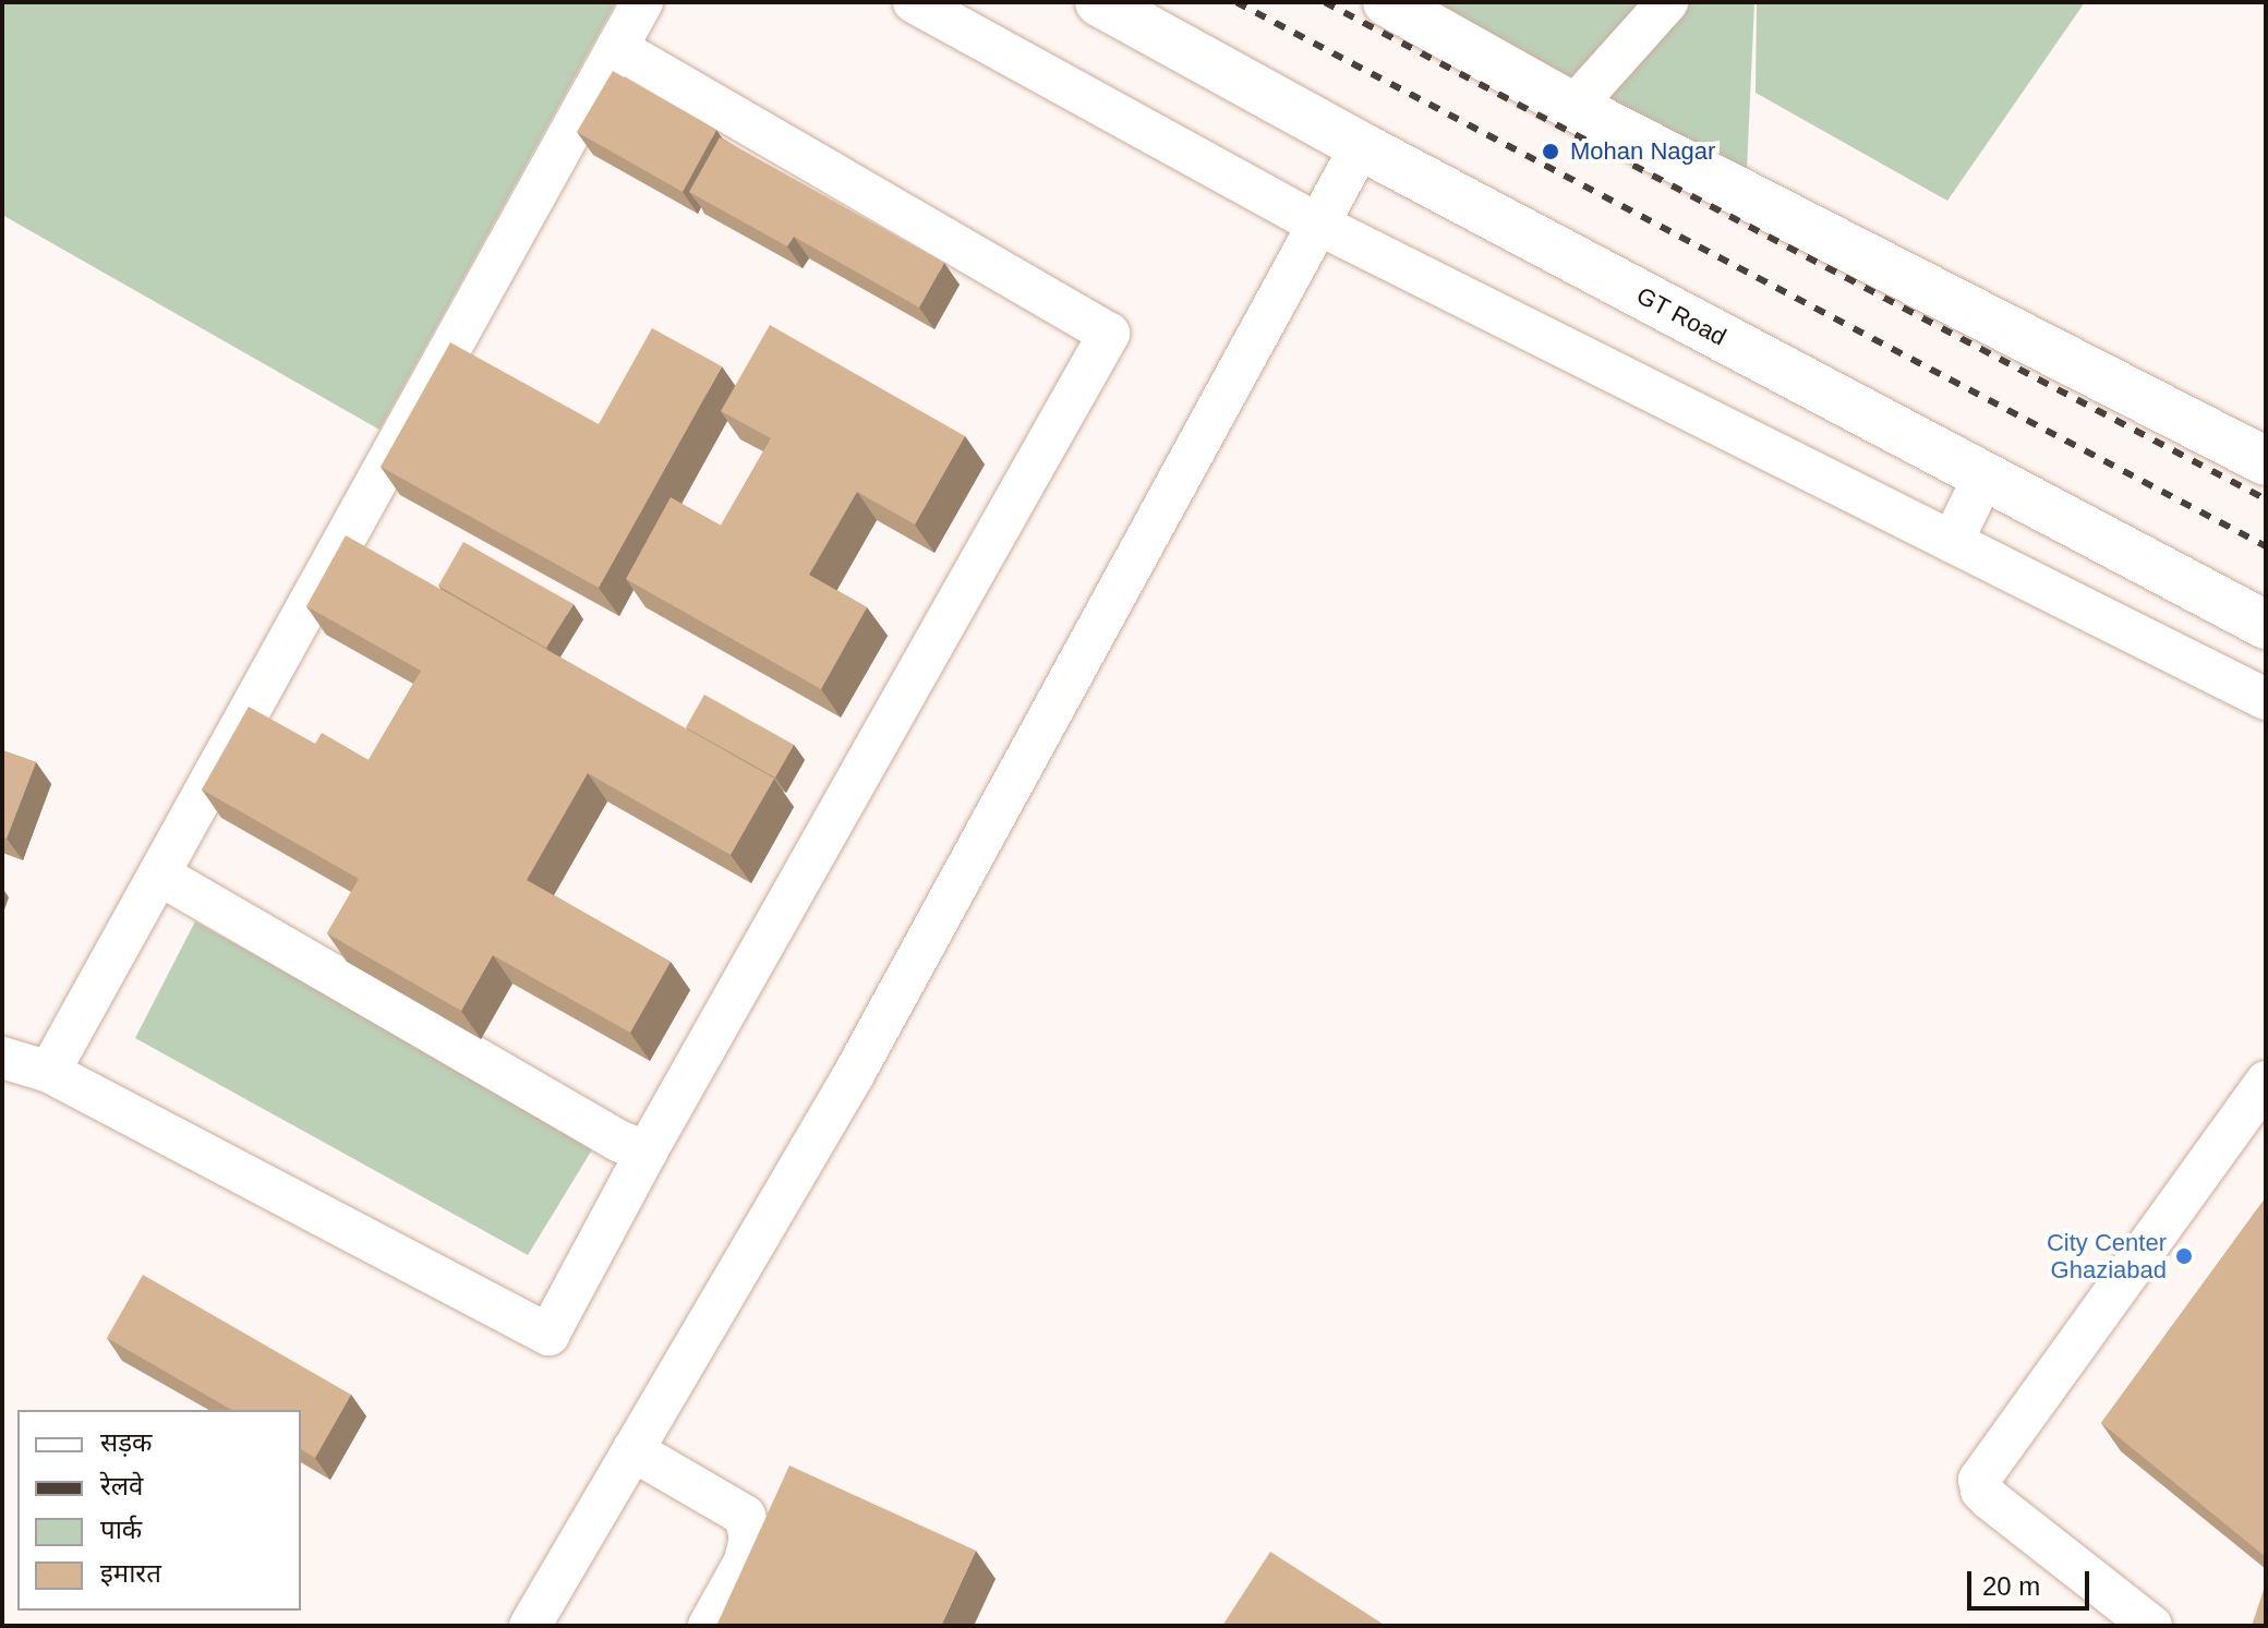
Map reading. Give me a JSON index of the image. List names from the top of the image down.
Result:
{
  "streets": {
    "highway": ["GT Road"]
  },
  "places": ["Mohan Nagar", "City Center Ghaziabad"],
  "legend": [
    "सड़क",
    "रेलवे",
    "पार्क",
    "इमारत"
  ],
  "scale_bar": "20 m"
}
